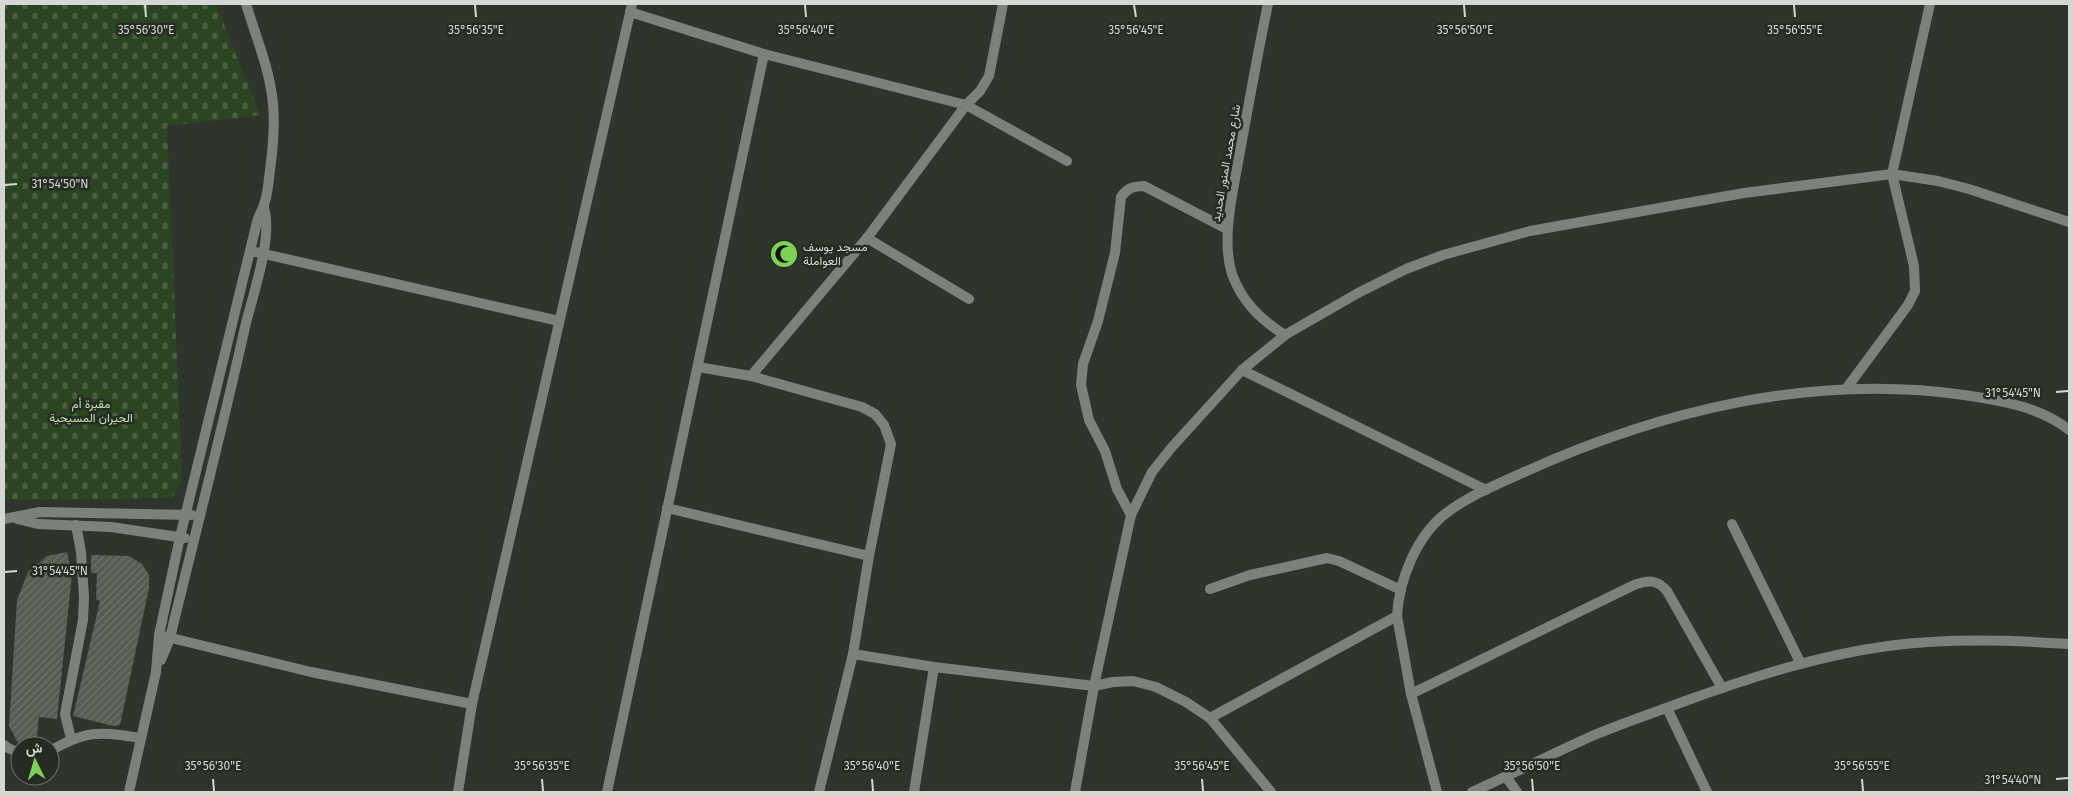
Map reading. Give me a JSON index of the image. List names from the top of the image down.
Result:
{
  "streets": {
    "street": ["شارع محمد المنور الحديد"]
  },
  "parks": ["مقبرة أم الحيران المسيحية"],
  "places": {
    "mosque": ["مسجد يوسف العواملة"]
  },
  "north": "top",
  "coordinates": [
    "35°56'30\"E",
    "35°56'35\"E",
    "35°56'40\"E",
    "35°56'45\"E",
    "35°56'50\"E",
    "35°56'55\"E",
    "31°54'50\"N",
    "31°54'45\"N",
    "31°54'40\"N"
  ]
}
